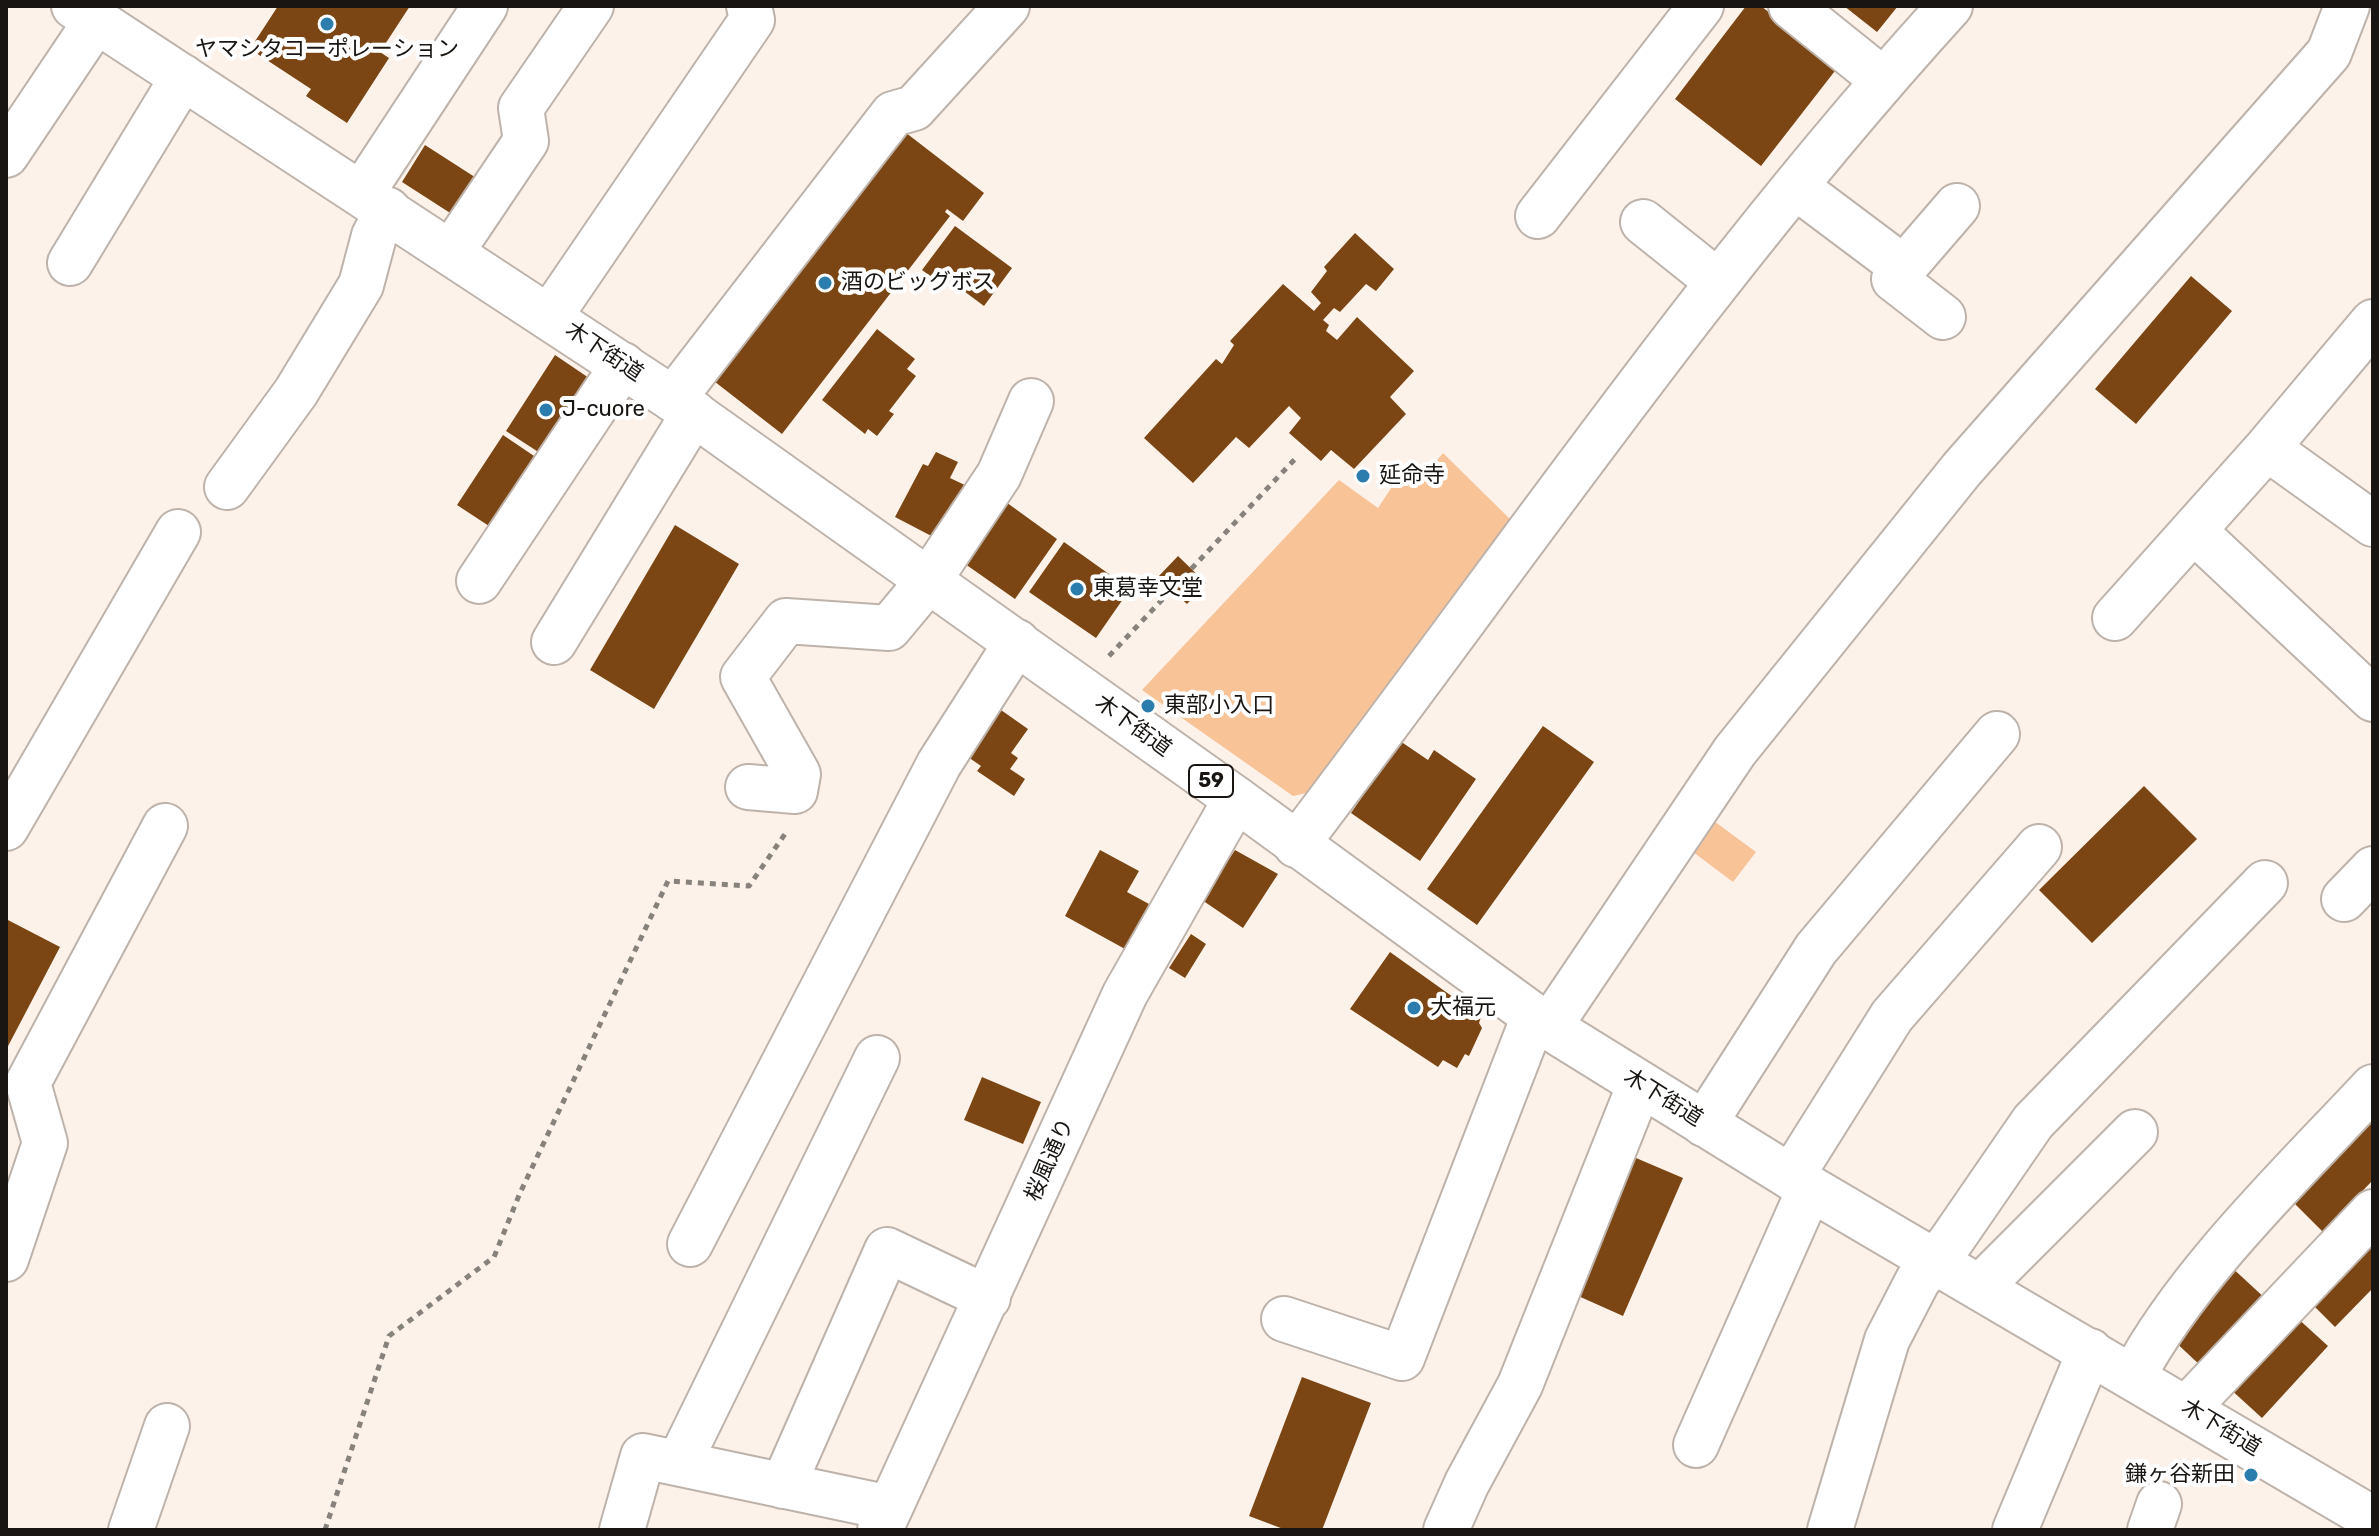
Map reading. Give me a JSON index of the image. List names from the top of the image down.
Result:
{
  "streets": {
    "street": ["木下街道", "59", "桜風通り"]
  },
  "crossings": [
    ["木下街道", "桜風通り"]
  ],
  "places": [
    "ヤマシタコーポレーション",
    "酒のビッグボス",
    "J-cuore",
    "延命寺",
    "東葛幸文堂",
    "東部小入口",
    "大福元",
    "鎌ヶ谷新田"
  ]
}
